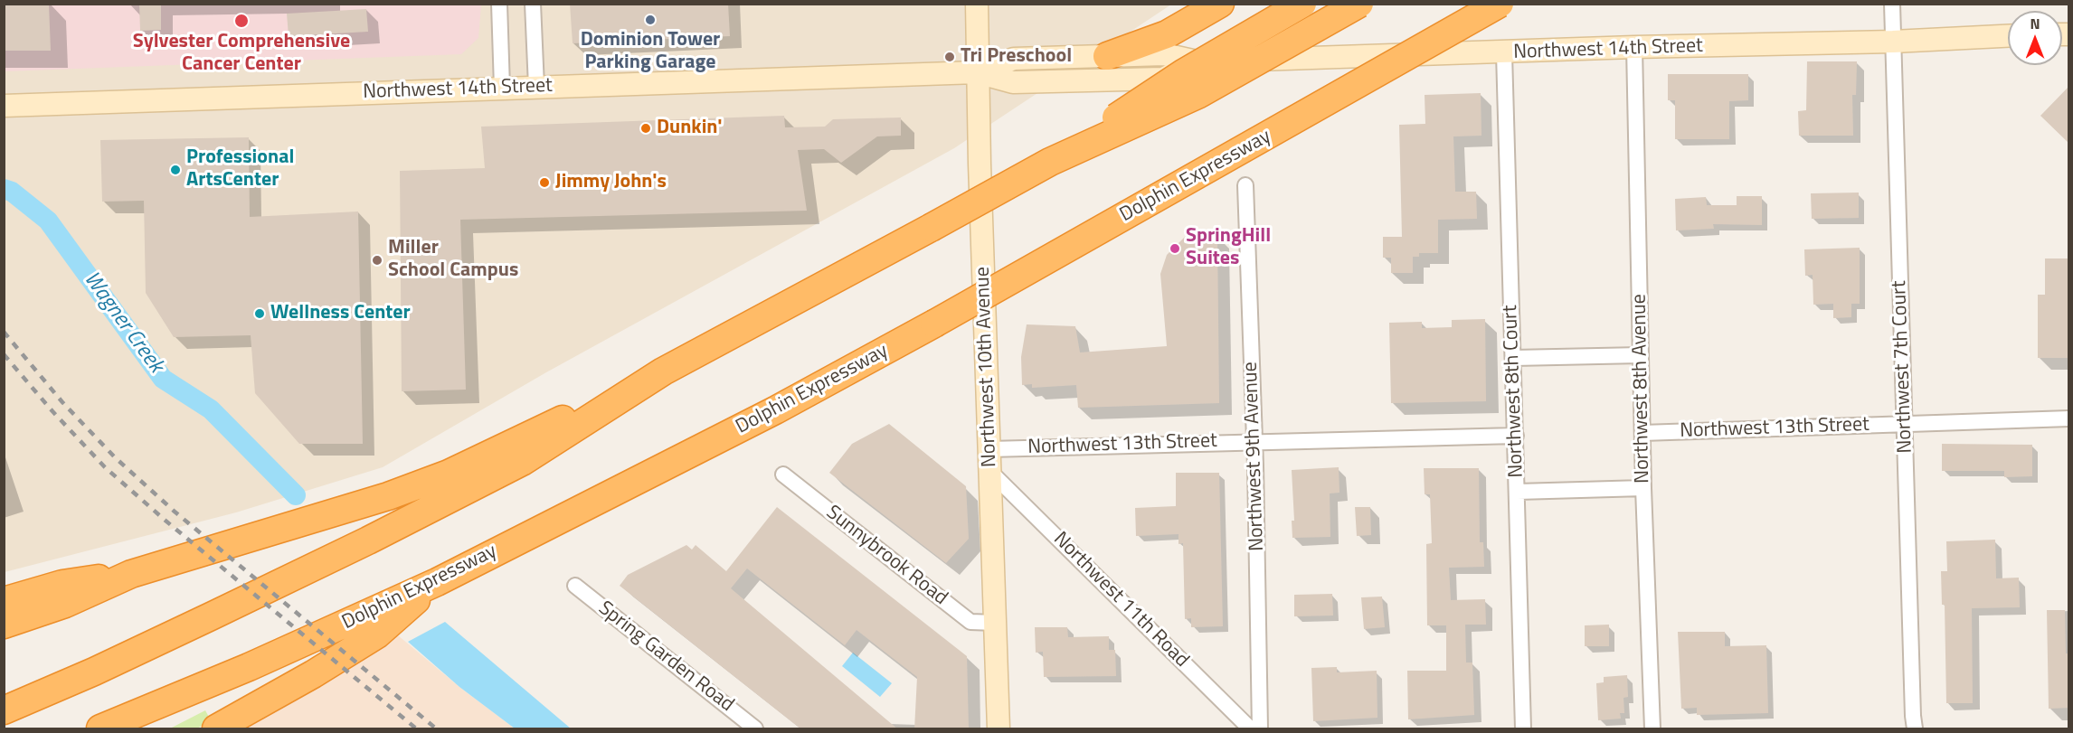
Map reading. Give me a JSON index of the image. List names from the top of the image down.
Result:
{
  "streets": {
    "highway": ["Dolphin Expressway"],
    "street": [
      "Northwest 14th Street",
      "Northwest 10th Avenue",
      "Northwest 7th Court",
      "Northwest 8th Avenue",
      "Northwest 8th Court",
      "Northwest 13th Street",
      "Northwest 9th Avenue",
      "Sunnybrook Road",
      "Northwest 11th Road",
      "Spring Garden Road"
    ]
  },
  "crossings": [
    ["Northwest 14th Street", "Northwest 10th Avenue"],
    ["Northwest 14th Street", "Northwest 7th Court"],
    ["Northwest 14th Street", "Northwest 8th Avenue"],
    ["Northwest 14th Street", "Northwest 8th Court"],
    ["Northwest 10th Avenue", "Northwest 13th Street"],
    ["Northwest 10th Avenue", "Sunnybrook Road"],
    ["Northwest 10th Avenue", "Northwest 11th Road"],
    ["Northwest 7th Court", "Northwest 13th Street"],
    ["Northwest 8th Avenue", "Northwest 13th Street"],
    ["Northwest 8th Court", "Northwest 13th Street"],
    ["Northwest 13th Street", "Northwest 9th Avenue"]
  ],
  "water": ["Wagner Creek"],
  "places": [
    "Dominion Tower Parking Garage",
    "Sylvester Comprehensive Cancer Center",
    "Tri Preschool",
    "Dunkin'",
    "Professional ArtsCenter",
    "Jimmy John's",
    "SpringHill Suites",
    "Miller School Campus",
    "Wellness Center"
  ],
  "north": "top"
}
